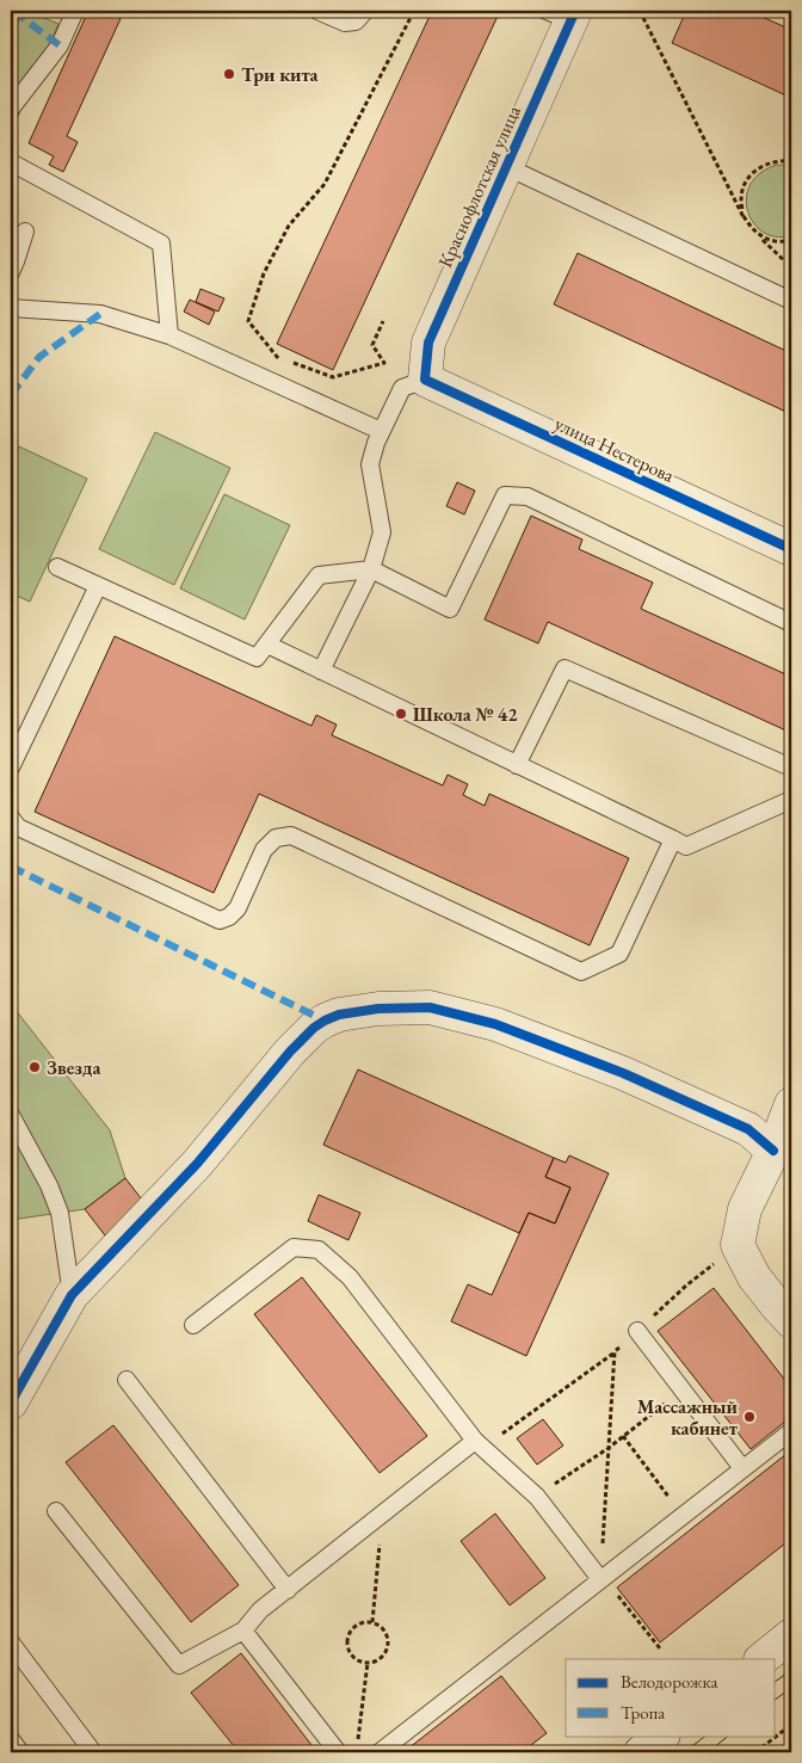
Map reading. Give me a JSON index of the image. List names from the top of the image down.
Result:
{
  "streets": {
    "street": ["Краснофлотская улица", "улица Нестерова"]
  },
  "crossings": [
    ["Краснофлотская улица", "улица Нестерова"]
  ],
  "places": [
    "Три кита",
    "Школа № 42",
    "Звезда",
    "Массажный кабинет"
  ],
  "legend": ["Велодорожка", "Тропа"]
}
